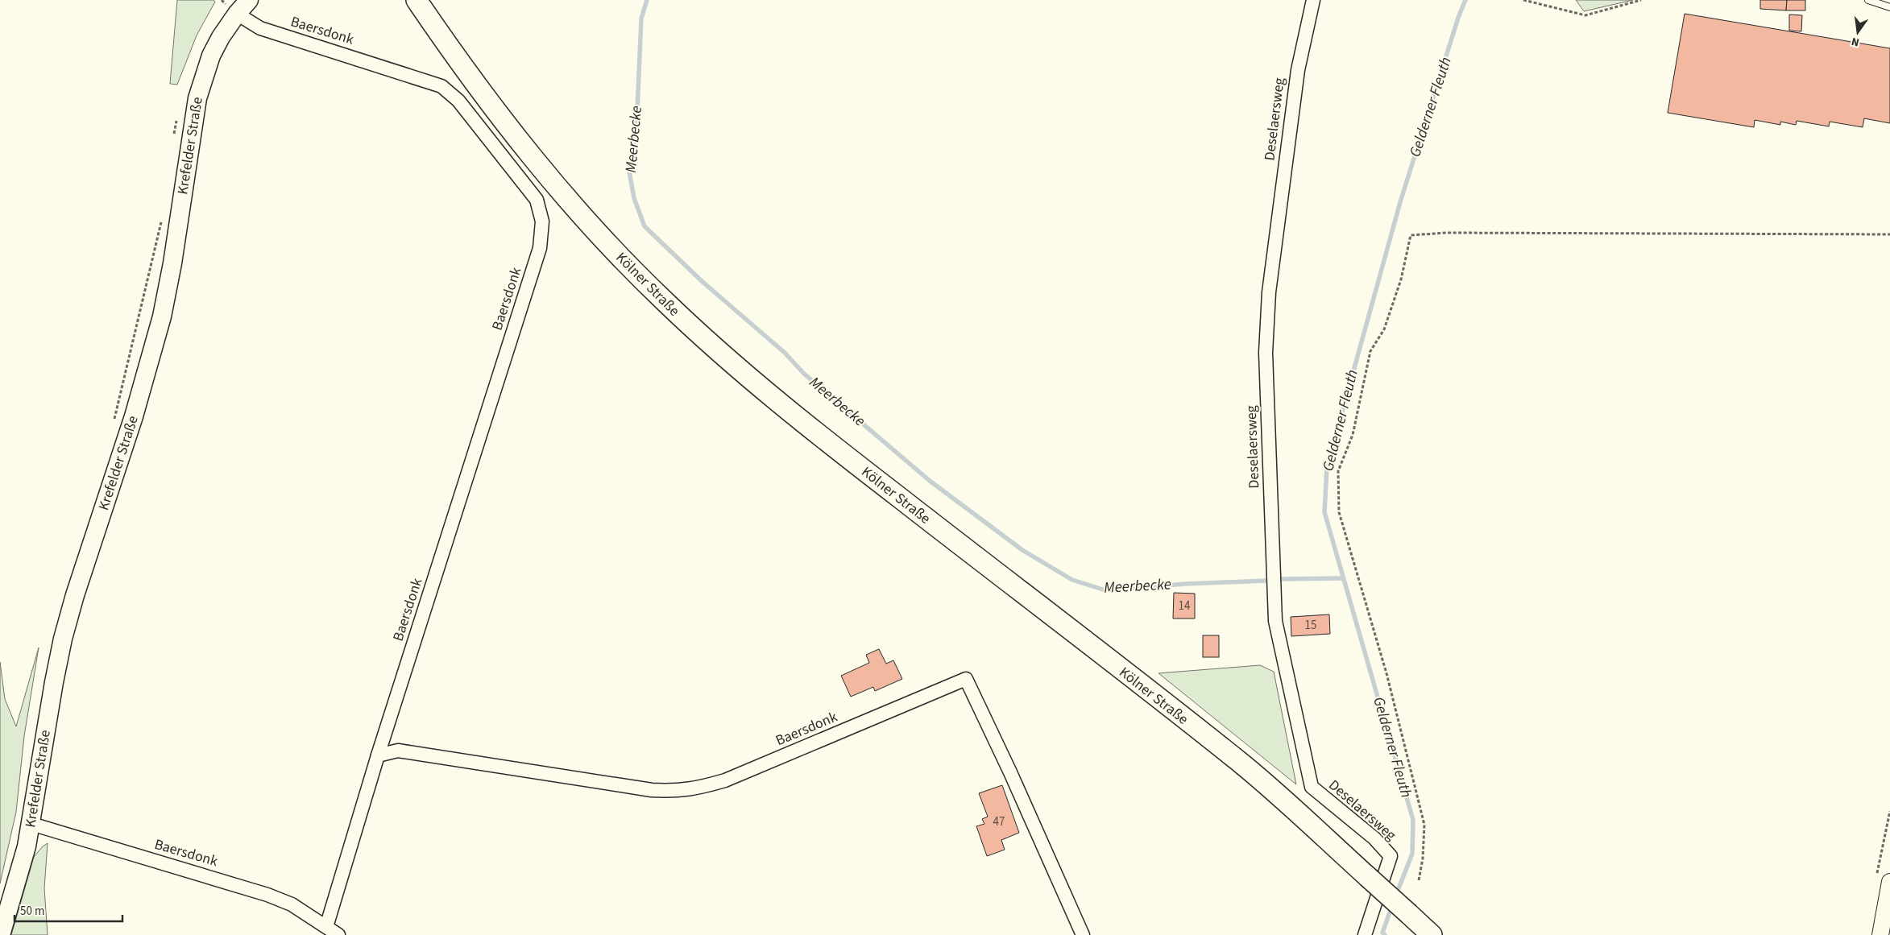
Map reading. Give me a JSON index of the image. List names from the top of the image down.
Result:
{
  "streets": {
    "main road": ["Krefelder Straße", "Kölner Straße"],
    "street": ["Baersdonk", "Deselaersweg"]
  },
  "crossings": [
    ["Baersdonk", "Krefelder Straße"]
  ],
  "water": ["Gelderner Fleuth", "Meerbecke"],
  "house_numbers": ["14", "15", "47"],
  "scale_bar": "50 m",
  "north": "bottom"
}
